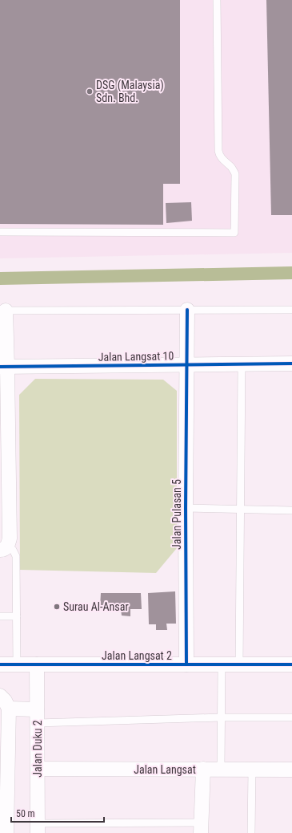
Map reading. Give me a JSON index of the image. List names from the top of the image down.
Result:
{
  "streets": {
    "street": [
      "Jalan Langsat 10",
      "Jalan Pulasan 5",
      "Jalan Langsat 2",
      "Jalan Duku 2",
      "Jalan Langsat"
    ]
  },
  "crossings": [
    ["Jalan Langsat 10", "Jalan Pulasan 5"],
    ["Jalan Pulasan 5", "Jalan Langsat 2"],
    ["Jalan Langsat 2", "Jalan Duku 2"],
    ["Jalan Duku 2", "Jalan Langsat"]
  ],
  "places": ["DSG (Malaysia) Sdn. Bhd.", "Surau Al-Ansar"],
  "scale_bar": "50 m"
}
